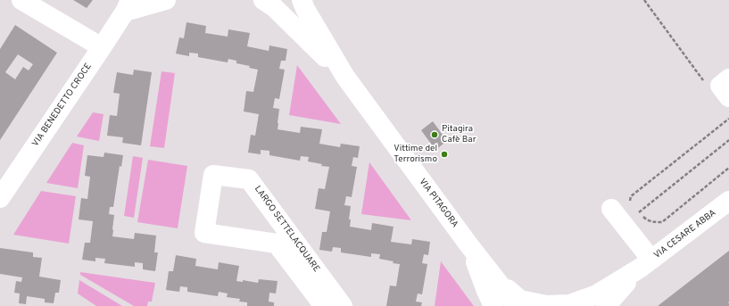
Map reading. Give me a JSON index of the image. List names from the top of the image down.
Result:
{
  "streets": {
    "street": [
      "VIA BENEDETTO CROCE",
      "VIA PITAGORA",
      "LARGO SETTELACQUARE",
      "VIA CESARE ABBA"
    ]
  },
  "crossings": [
    ["VIA PITAGORA", "VIA CESARE ABBA"]
  ],
  "places": ["Pitagira Cafè Bar", "Vittime del Terrorismo"]
}
